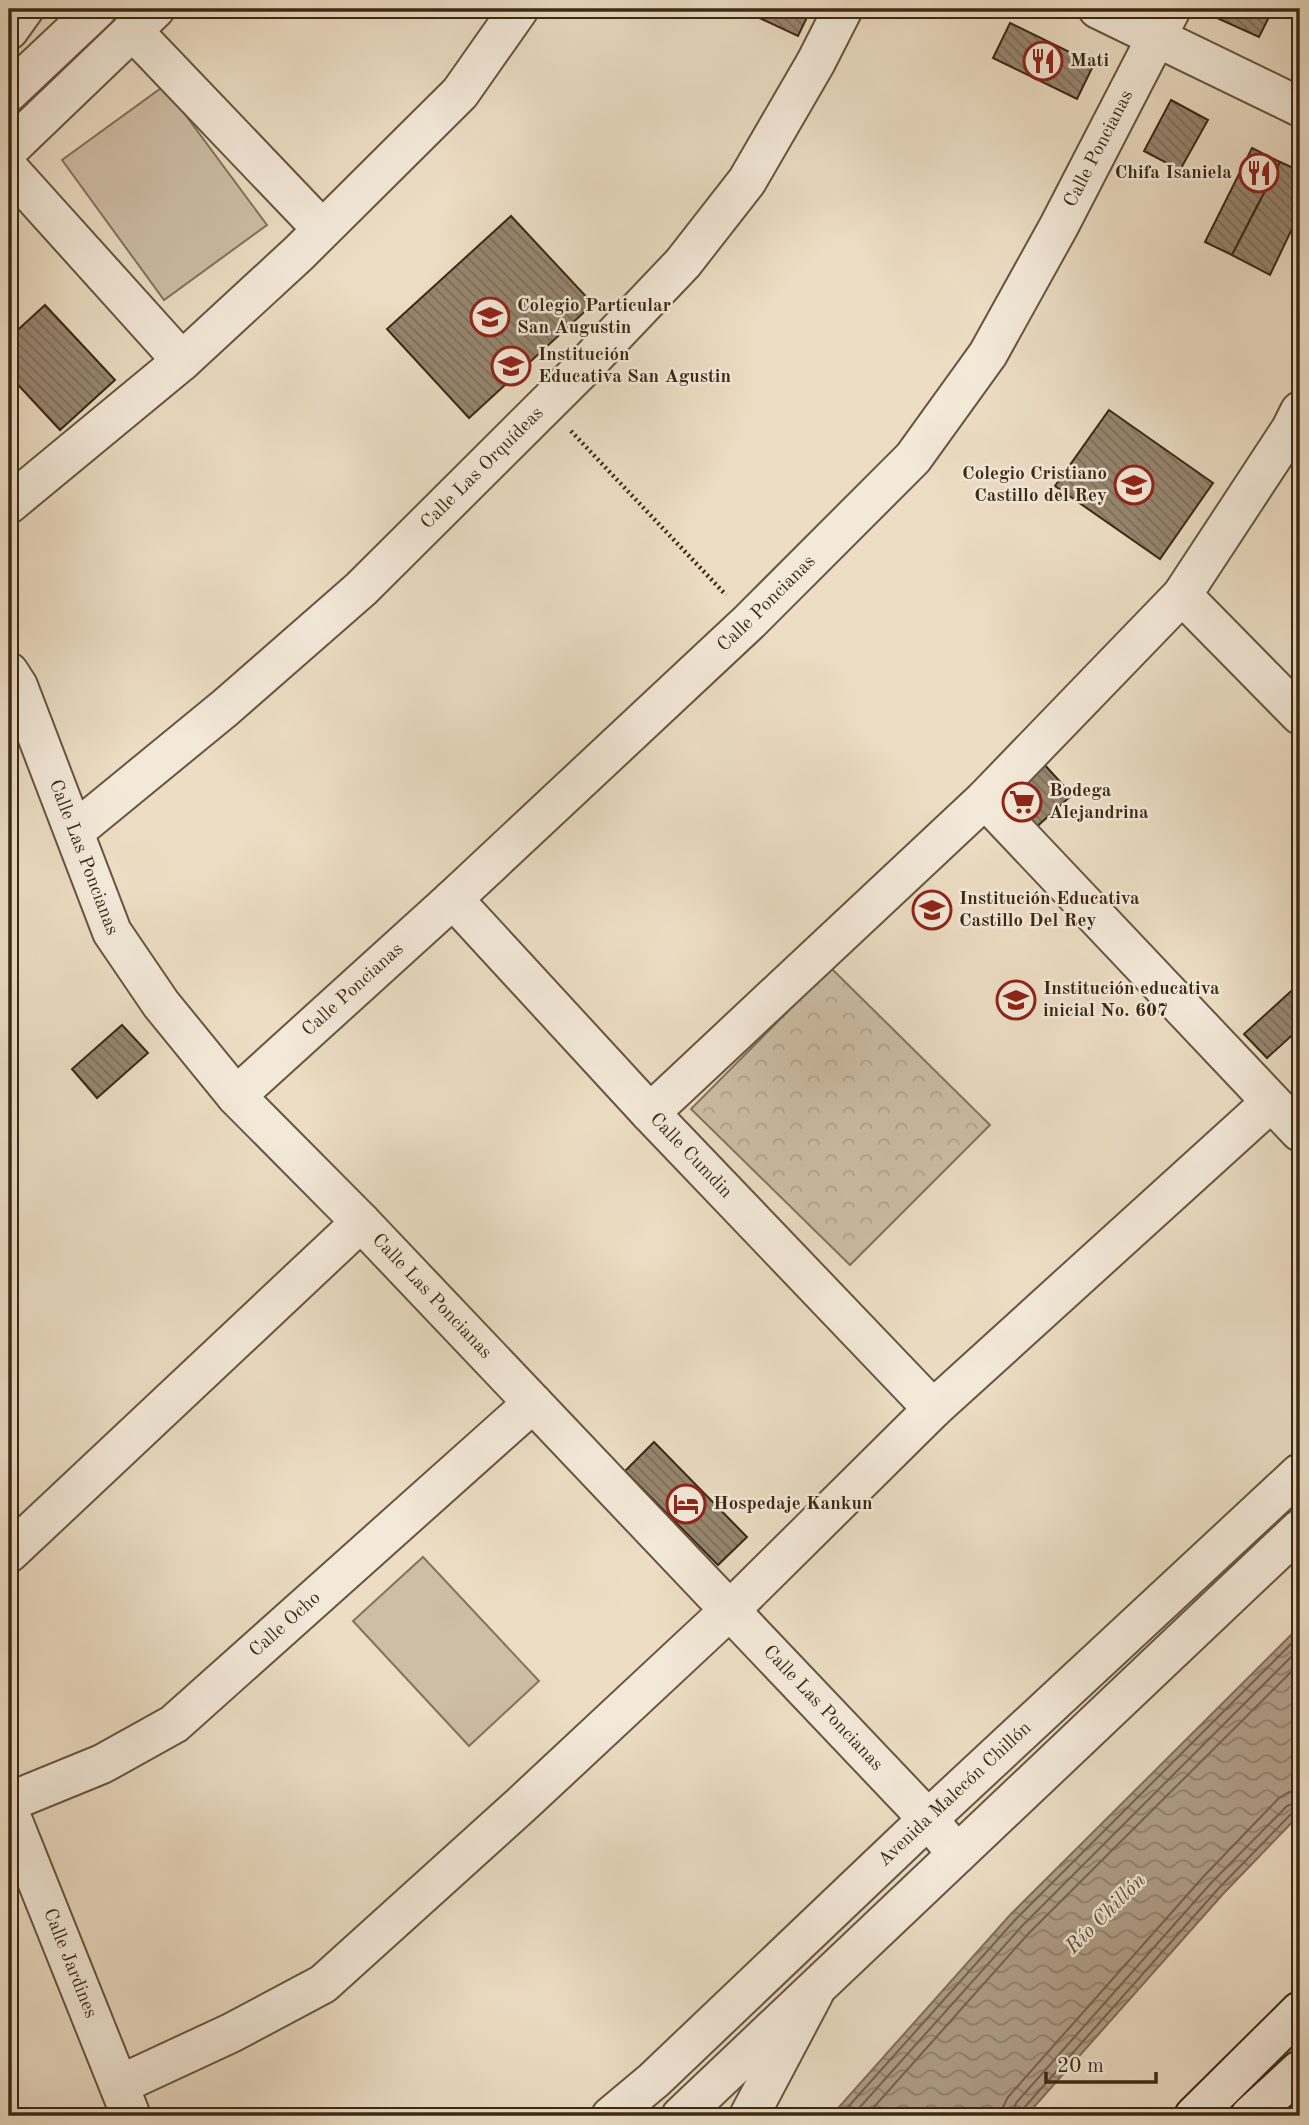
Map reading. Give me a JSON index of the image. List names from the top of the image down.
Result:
{
  "streets": {
    "street": [
      "Calle Poncianas",
      "Calle Las Orquídeas",
      "Calle Las Poncianas",
      "Calle Cumdin",
      "Calle Ocho",
      "Avenida Malecón Chillón",
      "Calle Jardines"
    ]
  },
  "crossings": [
    ["Calle Poncianas", "Calle Las Poncianas"],
    ["Calle Poncianas", "Calle Cumdin"],
    ["Calle Las Orquídeas", "Calle Las Poncianas"],
    ["Calle Las Poncianas", "Calle Ocho"],
    ["Calle Las Poncianas", "Avenida Malecón Chillón"]
  ],
  "water": ["Río Chillón"],
  "places": {
    "restaurant": ["Mati", "Chifa Isaniela"],
    "school or university": [
      "Colegio Particular San Augustin",
      "Institución Educativa San Agustin",
      "Colegio Cristiano Castillo del Rey",
      "Institución Educativa Castillo Del Rey",
      "Institución educativa inicial No. 607"
    ],
    "supermarket": ["Bodega Alejandrina"],
    "hotel": ["Hospedaje Kankun"]
  },
  "scale_bar": "20 m"
}
